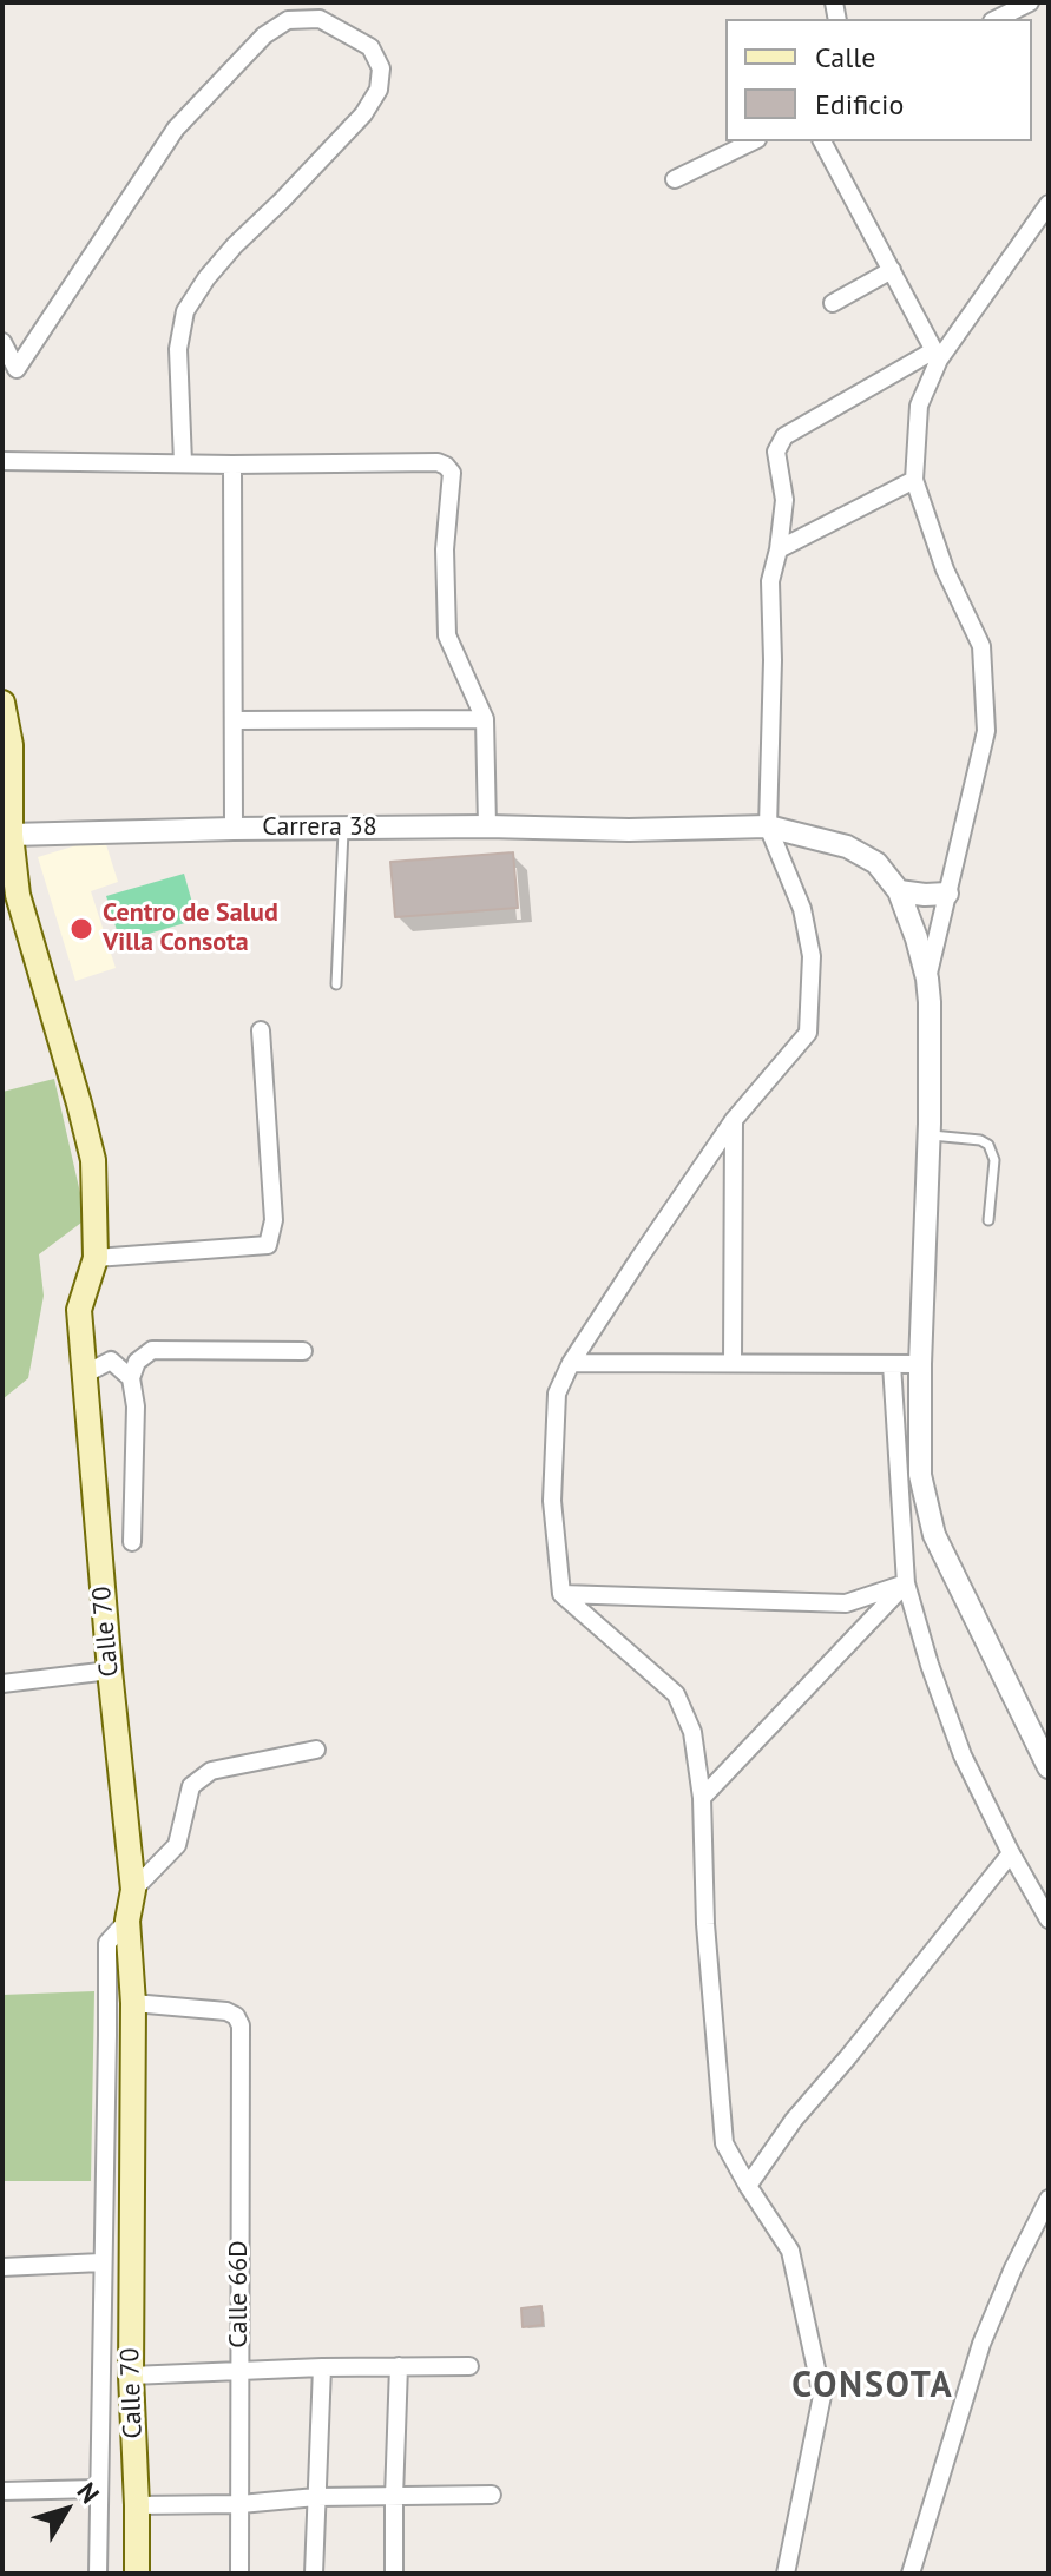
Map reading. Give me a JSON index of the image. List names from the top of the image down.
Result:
{
  "streets": {
    "main road": ["Calle 70"],
    "street": ["Carrera 38", "Calle 66D"]
  },
  "crossings": [
    ["Carrera 38", "Calle 70"],
    ["Calle 70", "Calle 66D"]
  ],
  "districts": ["CONSOTA"],
  "places": ["Centro de Salud Villa Consota"],
  "legend": ["Calle", "Edificio"],
  "north": "top right"
}
